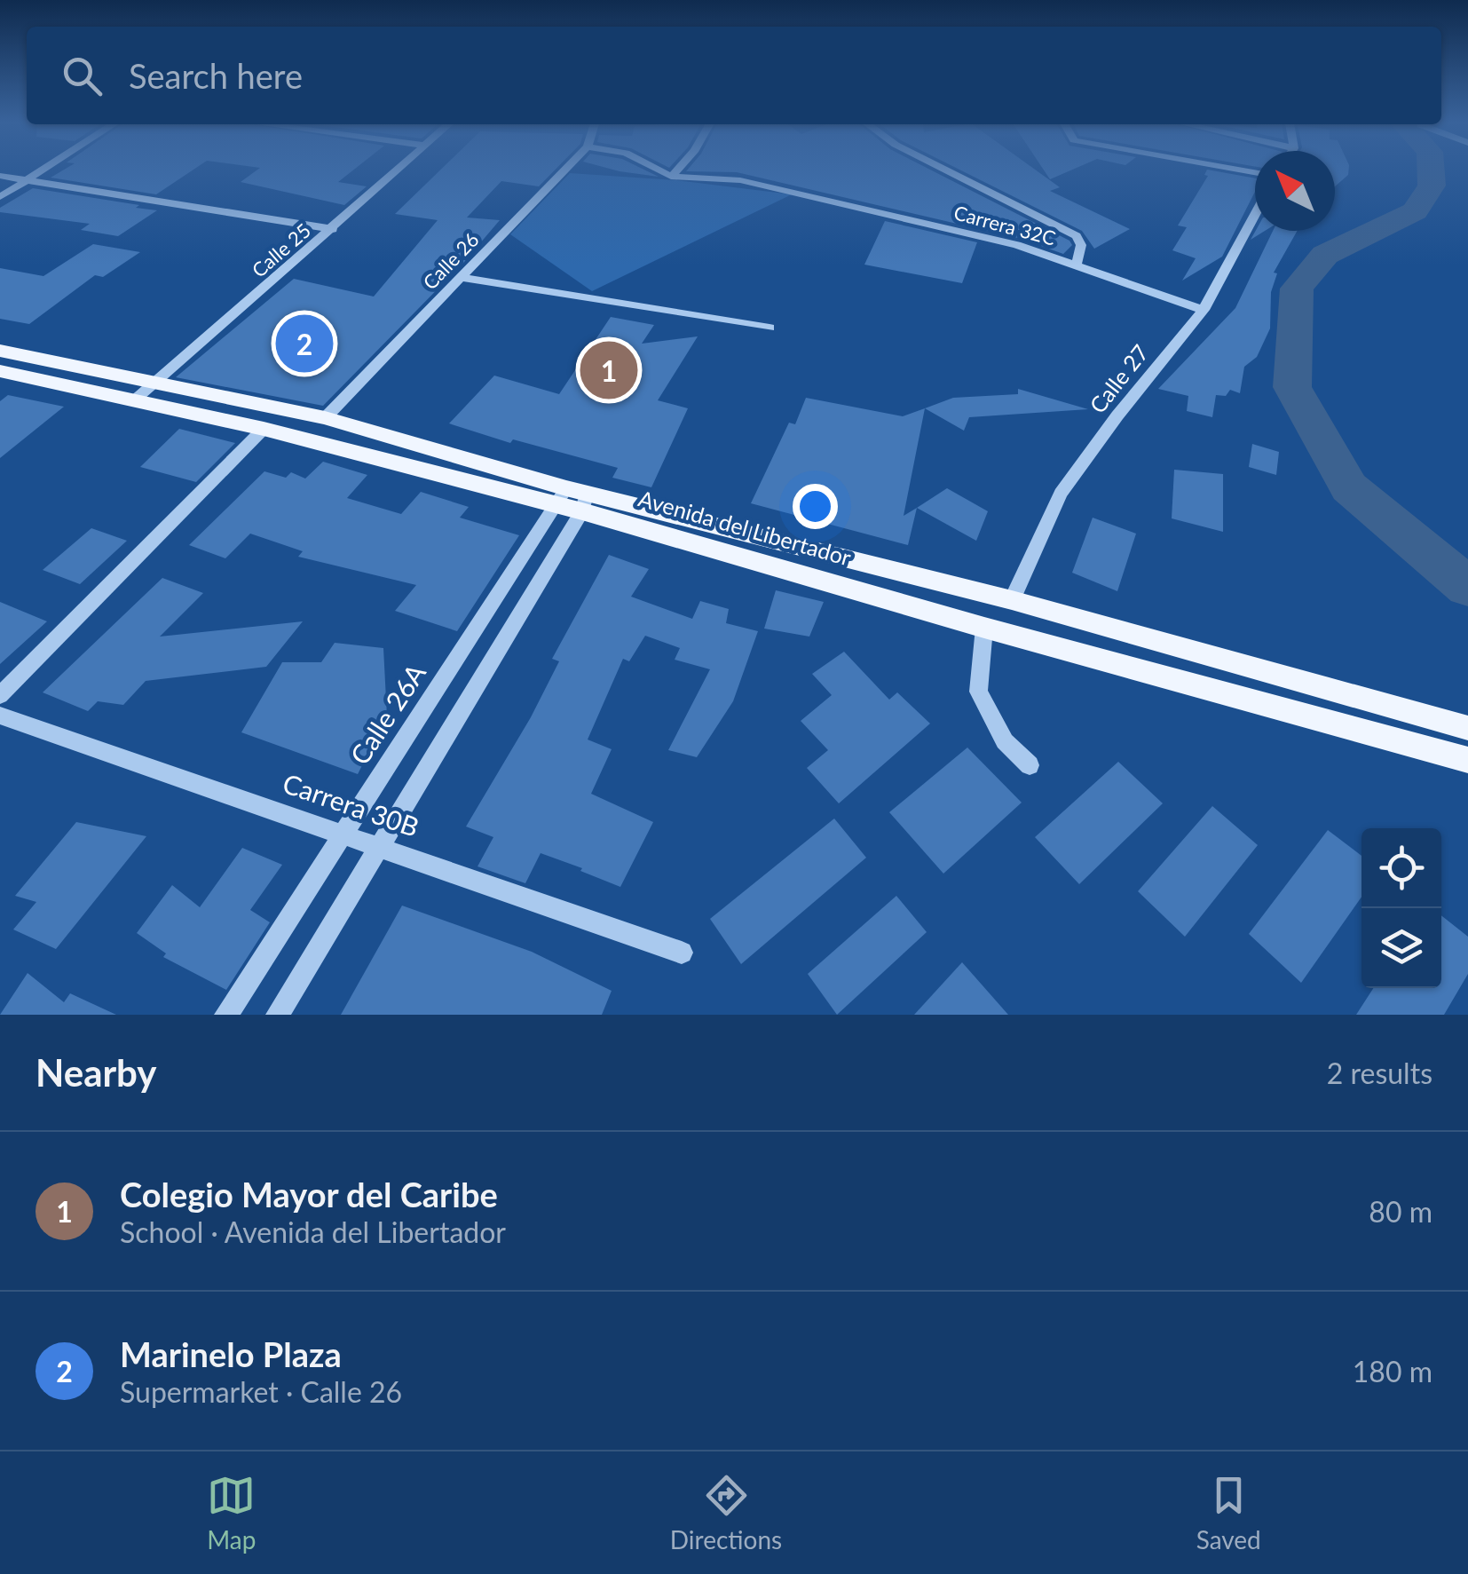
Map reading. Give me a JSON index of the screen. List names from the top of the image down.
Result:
{
  "streets": {
    "main road": ["Avenida del Libertador"],
    "street": [
      "Carrera 32C",
      "Calle 25",
      "Calle 26",
      "Calle 27",
      "Calle 26A",
      "Carrera 30B"
    ]
  },
  "crossings": [
    ["Carrera 32C", "Calle 27"],
    ["Calle 25", "Avenida del Libertador"],
    ["Calle 26", "Avenida del Libertador"],
    ["Calle 27", "Avenida del Libertador"],
    ["Avenida del Libertador", "Calle 26A"],
    ["Calle 26A", "Carrera 30B"]
  ],
  "north": "top left",
  "page": {
    "search": "Search here",
    "pins": ["2", "1"],
    "heading": ["Nearby", "2 results"],
    "list": [
      {
        "mark": "1",
        "name": "Colegio Mayor del Caribe",
        "note": "School · Avenida del Libertador",
        "value": "80 m"
      },
      {
        "mark": "2",
        "name": "Marinelo Plaza",
        "note": "Supermarket · Calle 26",
        "value": "180 m"
      }
    ],
    "nav": ["Map", "Directions", "Saved"]
  }
}
